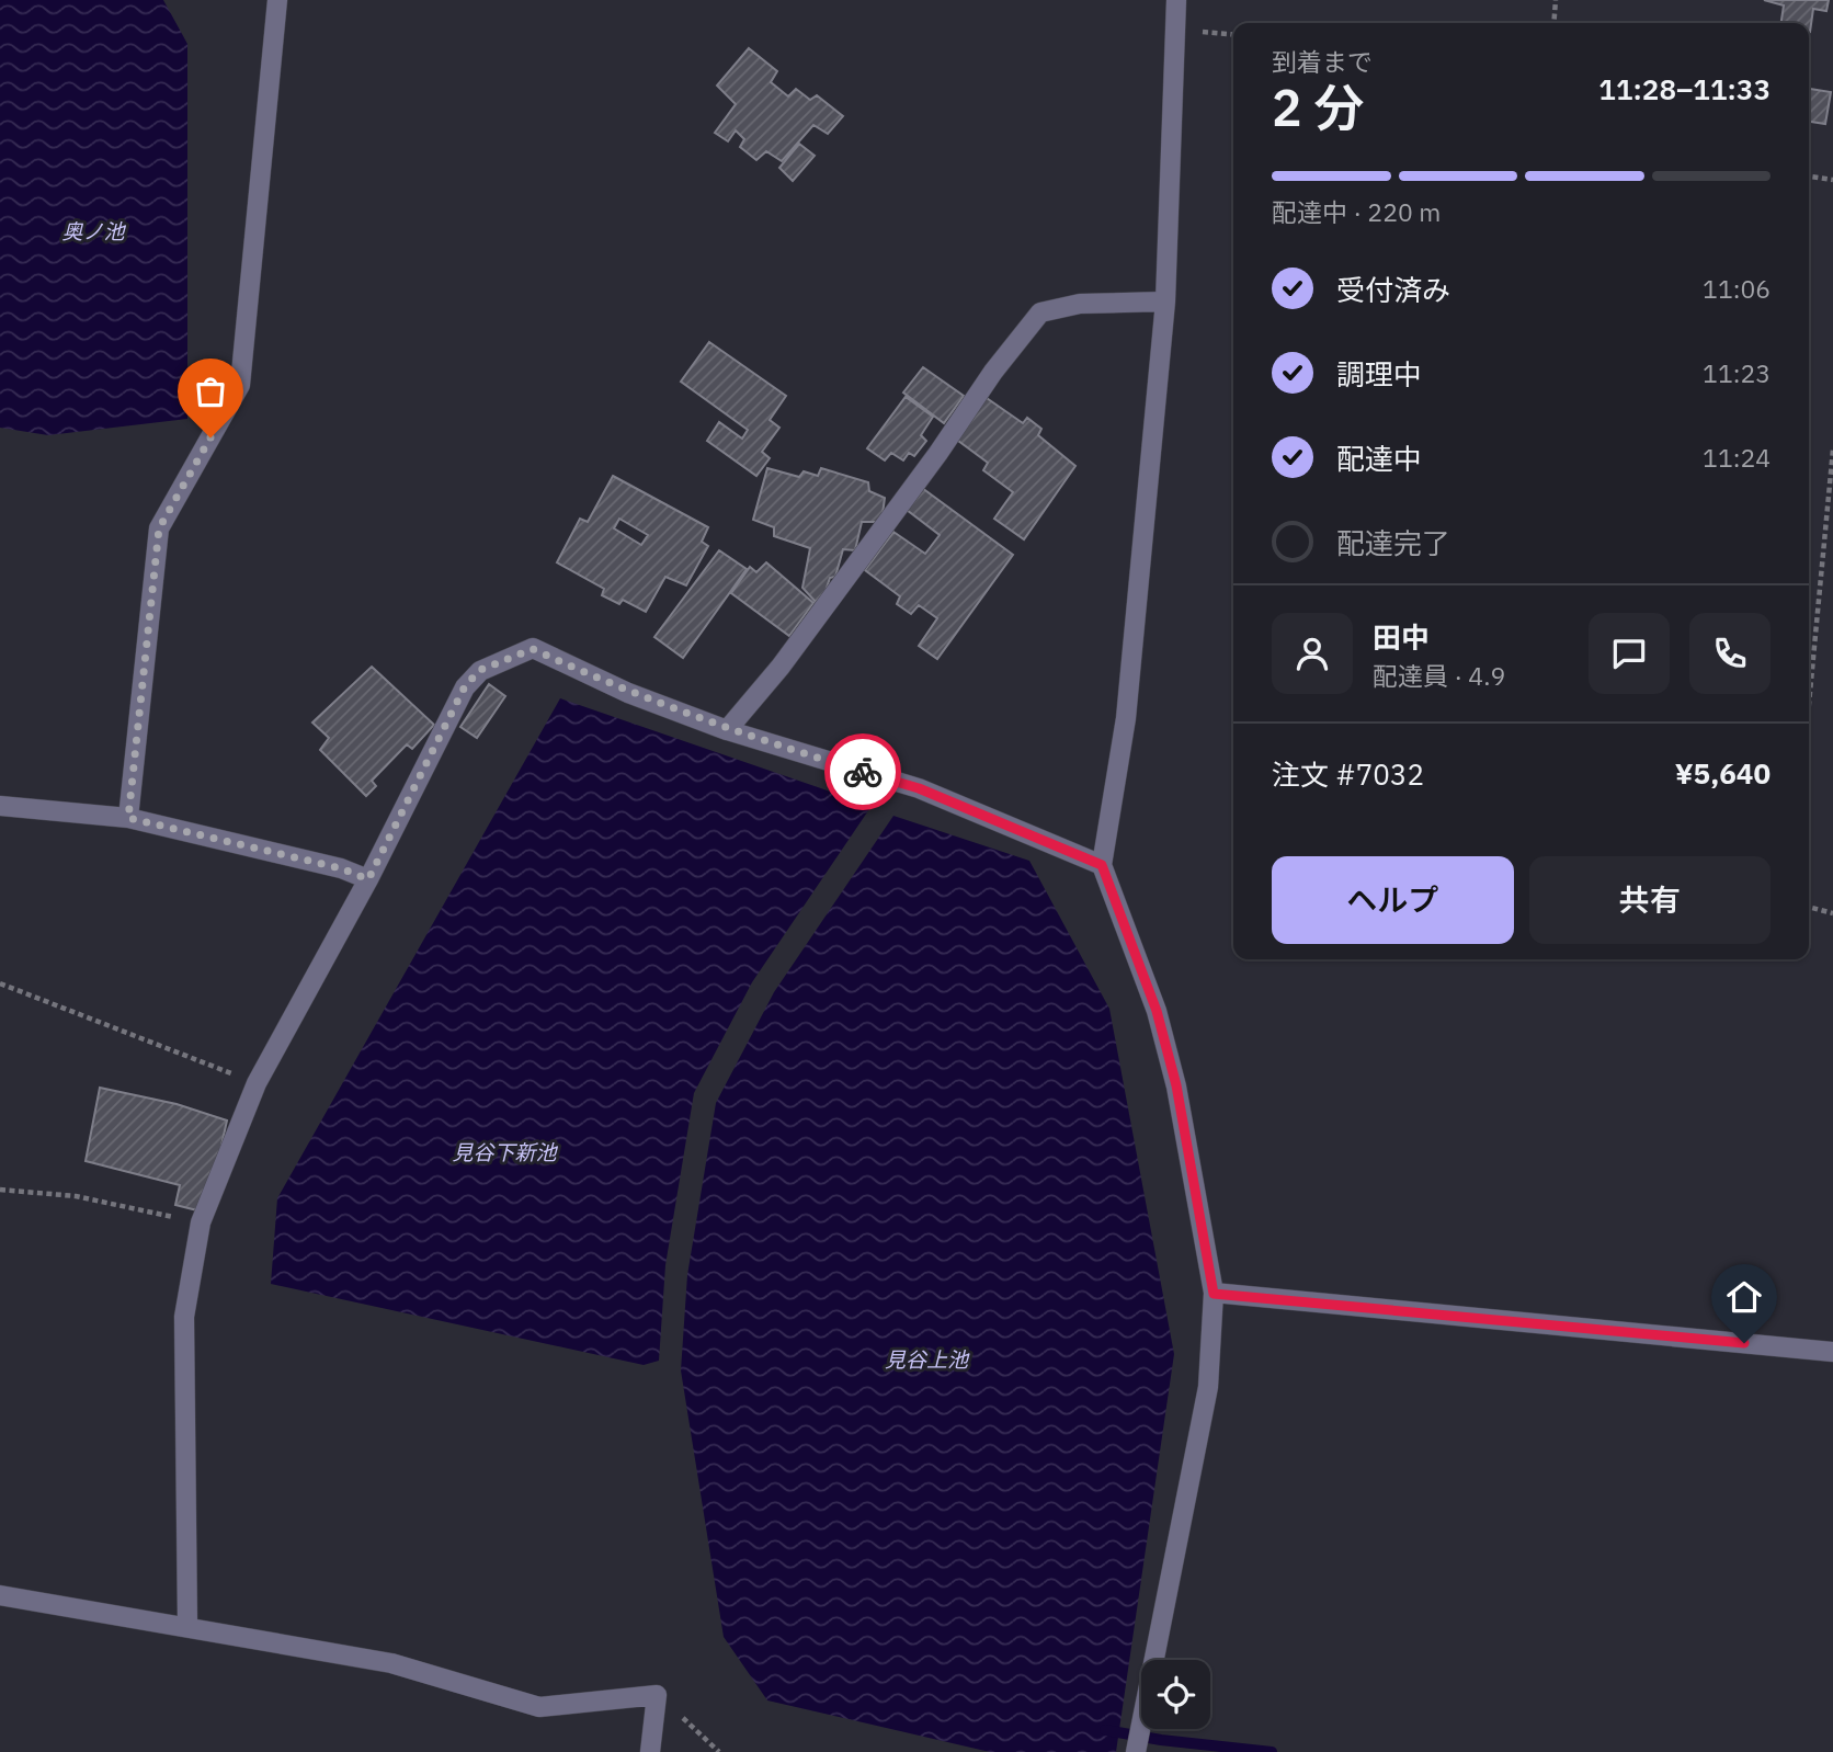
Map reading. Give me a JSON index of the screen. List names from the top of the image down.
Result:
{
  "water": ["奥ノ池", "見谷下新池", "見谷上池"],
  "page": {
    "heading": ["2 分", "到着まで", "11:28–11:33"],
    "panel": [
      "田中",
      "配達員 · 4.9",
      "注文 #7032",
      "¥5,640"
    ],
    "bar": "配達中 · 220 m",
    "list": [
      ["受付済み", "11:06"],
      ["調理中", "11:23"],
      ["配達中", "11:24"],
      "配達完了"
    ],
    "buttons": ["ヘルプ", "共有"]
  }
}
